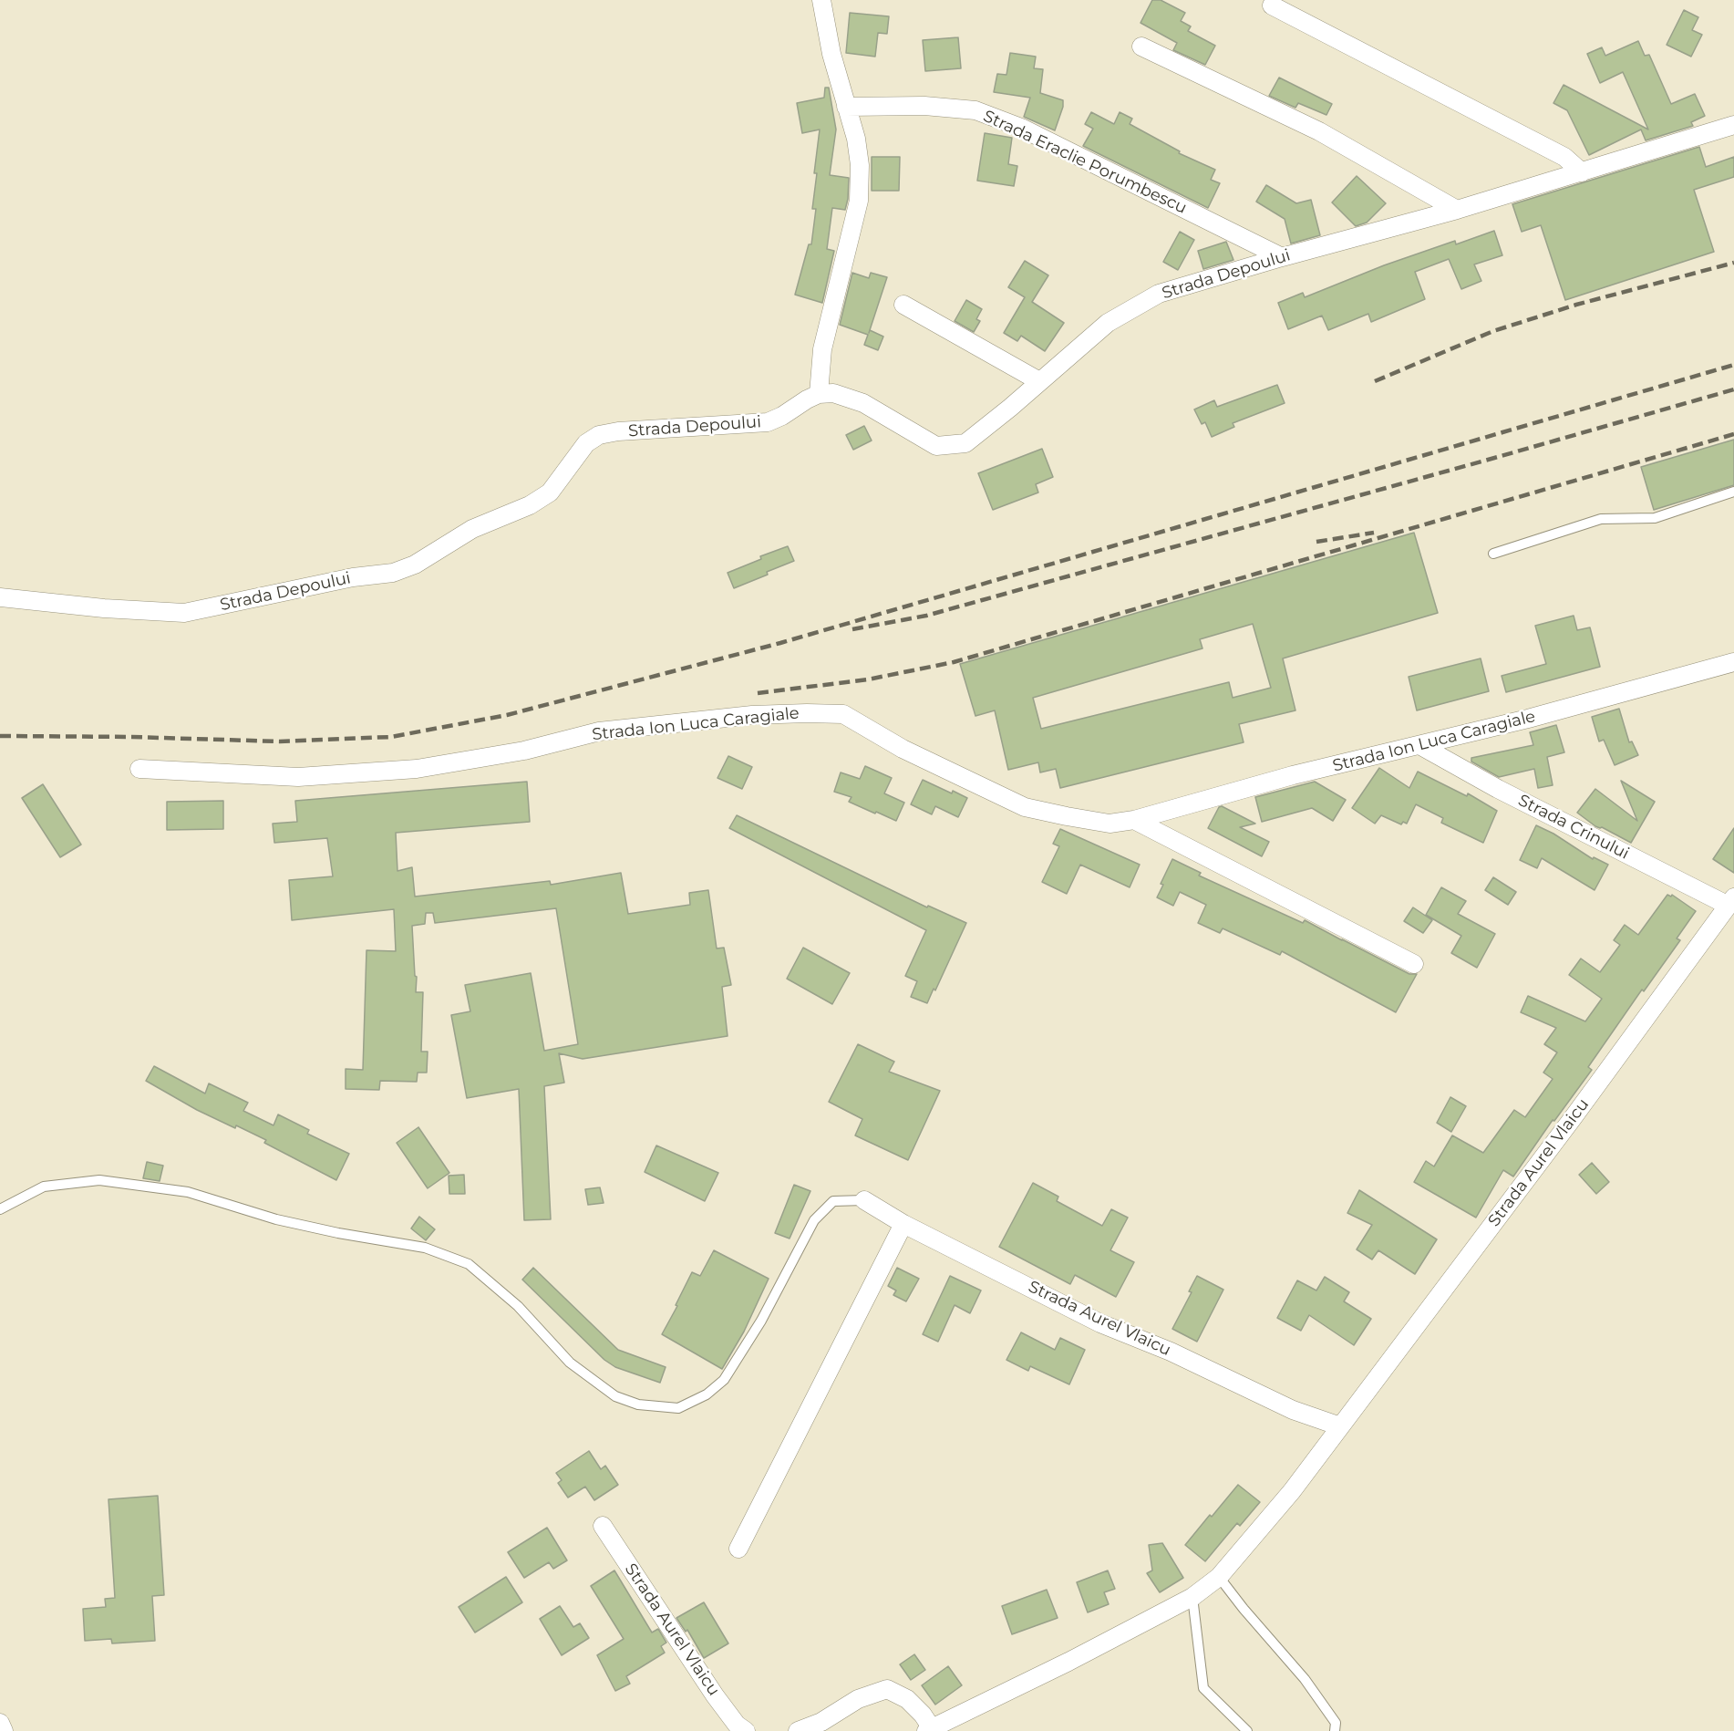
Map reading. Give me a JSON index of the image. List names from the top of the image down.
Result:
{
  "streets": {
    "street": [
      "Strada Eraclie Porumbescu",
      "Strada Depoului",
      "Strada Ion Luca Caragiale",
      "Strada Crinului",
      "Strada Aurel Vlaicu"
    ]
  },
  "crossings": [
    ["Strada Eraclie Porumbescu", "Strada Depoului"],
    ["Strada Ion Luca Caragiale", "Strada Crinului"],
    ["Strada Crinului", "Strada Aurel Vlaicu"]
  ]
}
